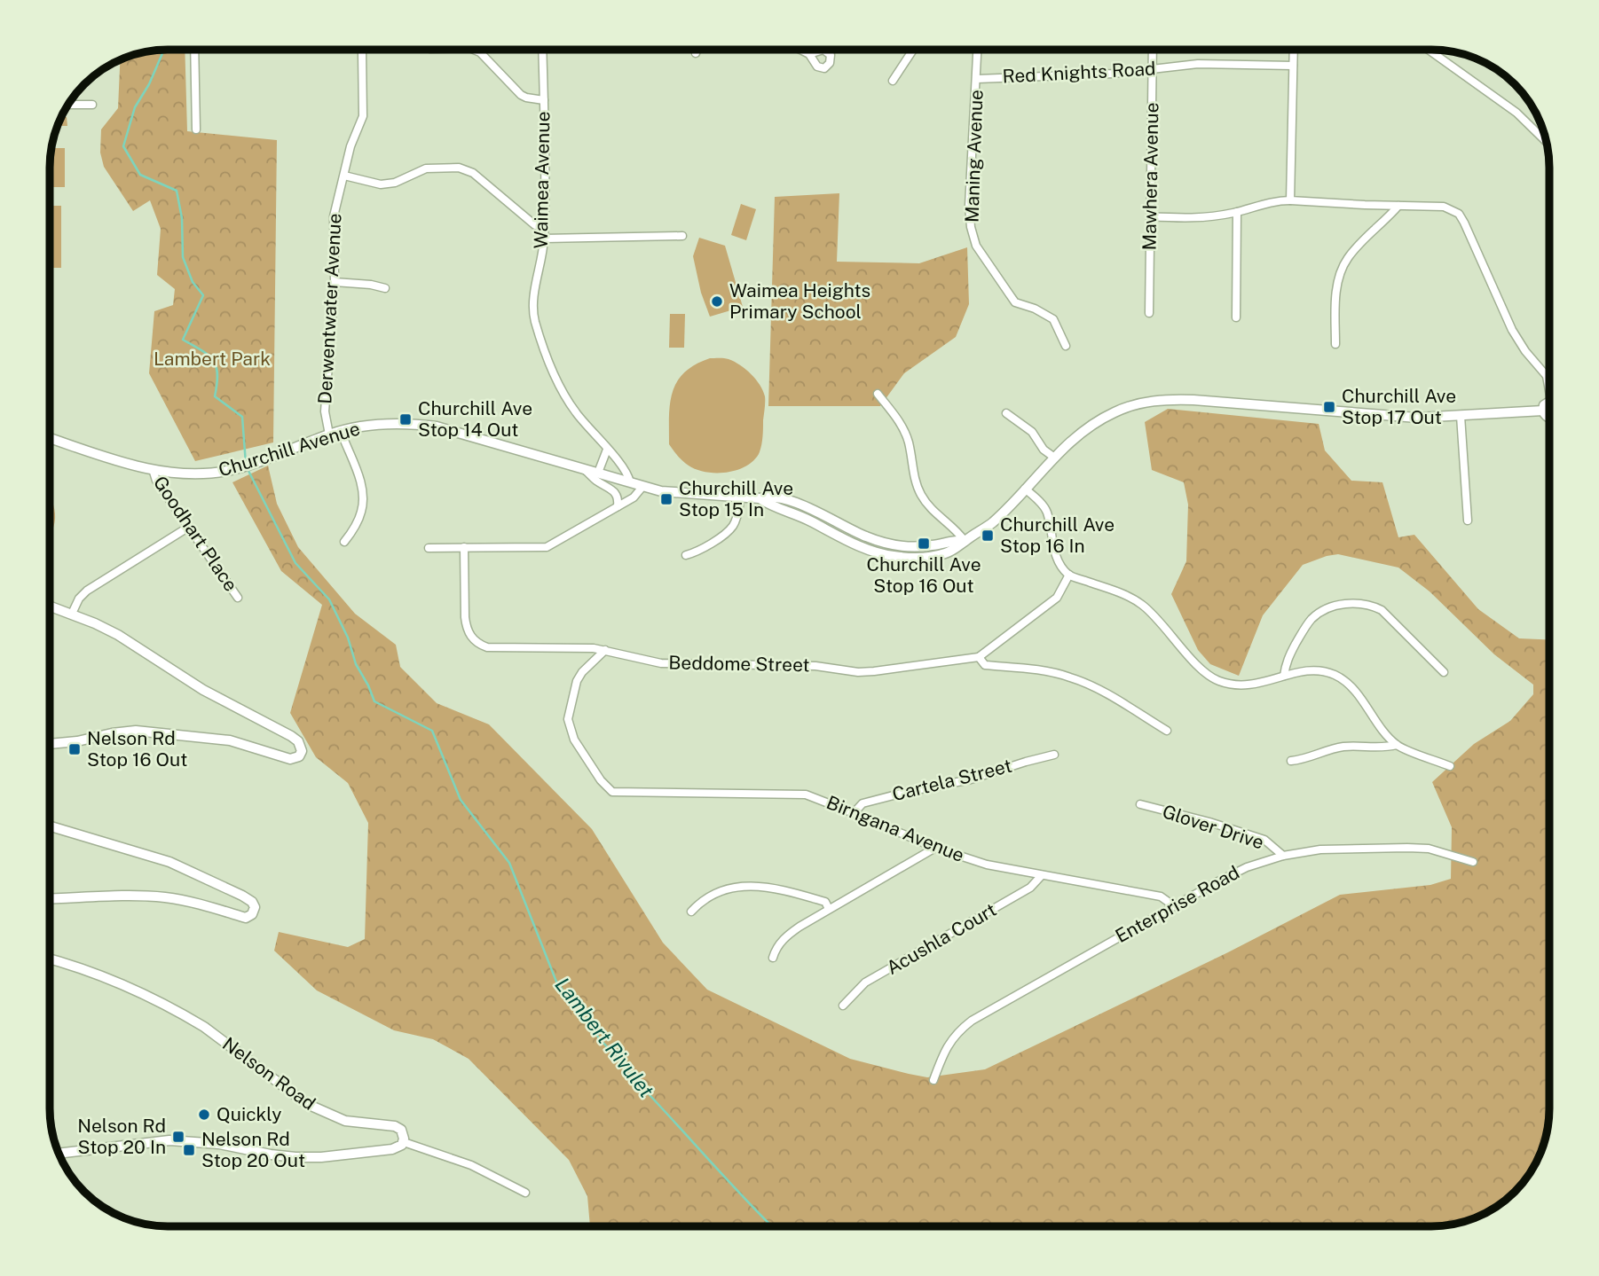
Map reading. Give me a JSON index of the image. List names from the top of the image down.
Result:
{
  "streets": {
    "street": [
      "Red Knights Road",
      "Maning Avenue",
      "Mawhera Avenue",
      "Waimea Avenue",
      "Derwentwater Avenue",
      "Churchill Avenue",
      "Goodhart Place",
      "Beddome Street",
      "Cartela Street",
      "Glover Drive",
      "Birngana Avenue",
      "Enterprise Road",
      "Acushla Court",
      "Nelson Road"
    ]
  },
  "crossings": [
    ["Red Knights Road", "Maning Avenue"],
    ["Red Knights Road", "Mawhera Avenue"],
    ["Waimea Avenue", "Churchill Avenue"],
    ["Derwentwater Avenue", "Churchill Avenue"],
    ["Churchill Avenue", "Goodhart Place"],
    ["Beddome Street", "Birngana Avenue"],
    ["Cartela Street", "Birngana Avenue"],
    ["Glover Drive", "Enterprise Road"],
    ["Birngana Avenue", "Enterprise Road"],
    ["Birngana Avenue", "Acushla Court"]
  ],
  "water": ["Lambert Rivulet"],
  "parks": ["Lambert Park"],
  "places": {
    "other": ["Waimea Heights Primary School", "Quickly"],
    "transit": [
      "Churchill Ave Stop 17 Out",
      "Churchill Ave Stop 14 Out",
      "Churchill Ave Stop 15 In",
      "Churchill Ave Stop 16 In",
      "Churchill Ave Stop 16 Out",
      "Nelson Rd Stop 16 Out",
      "Nelson Rd Stop 20 In",
      "Nelson Rd Stop 20 Out"
    ]
  }
}
